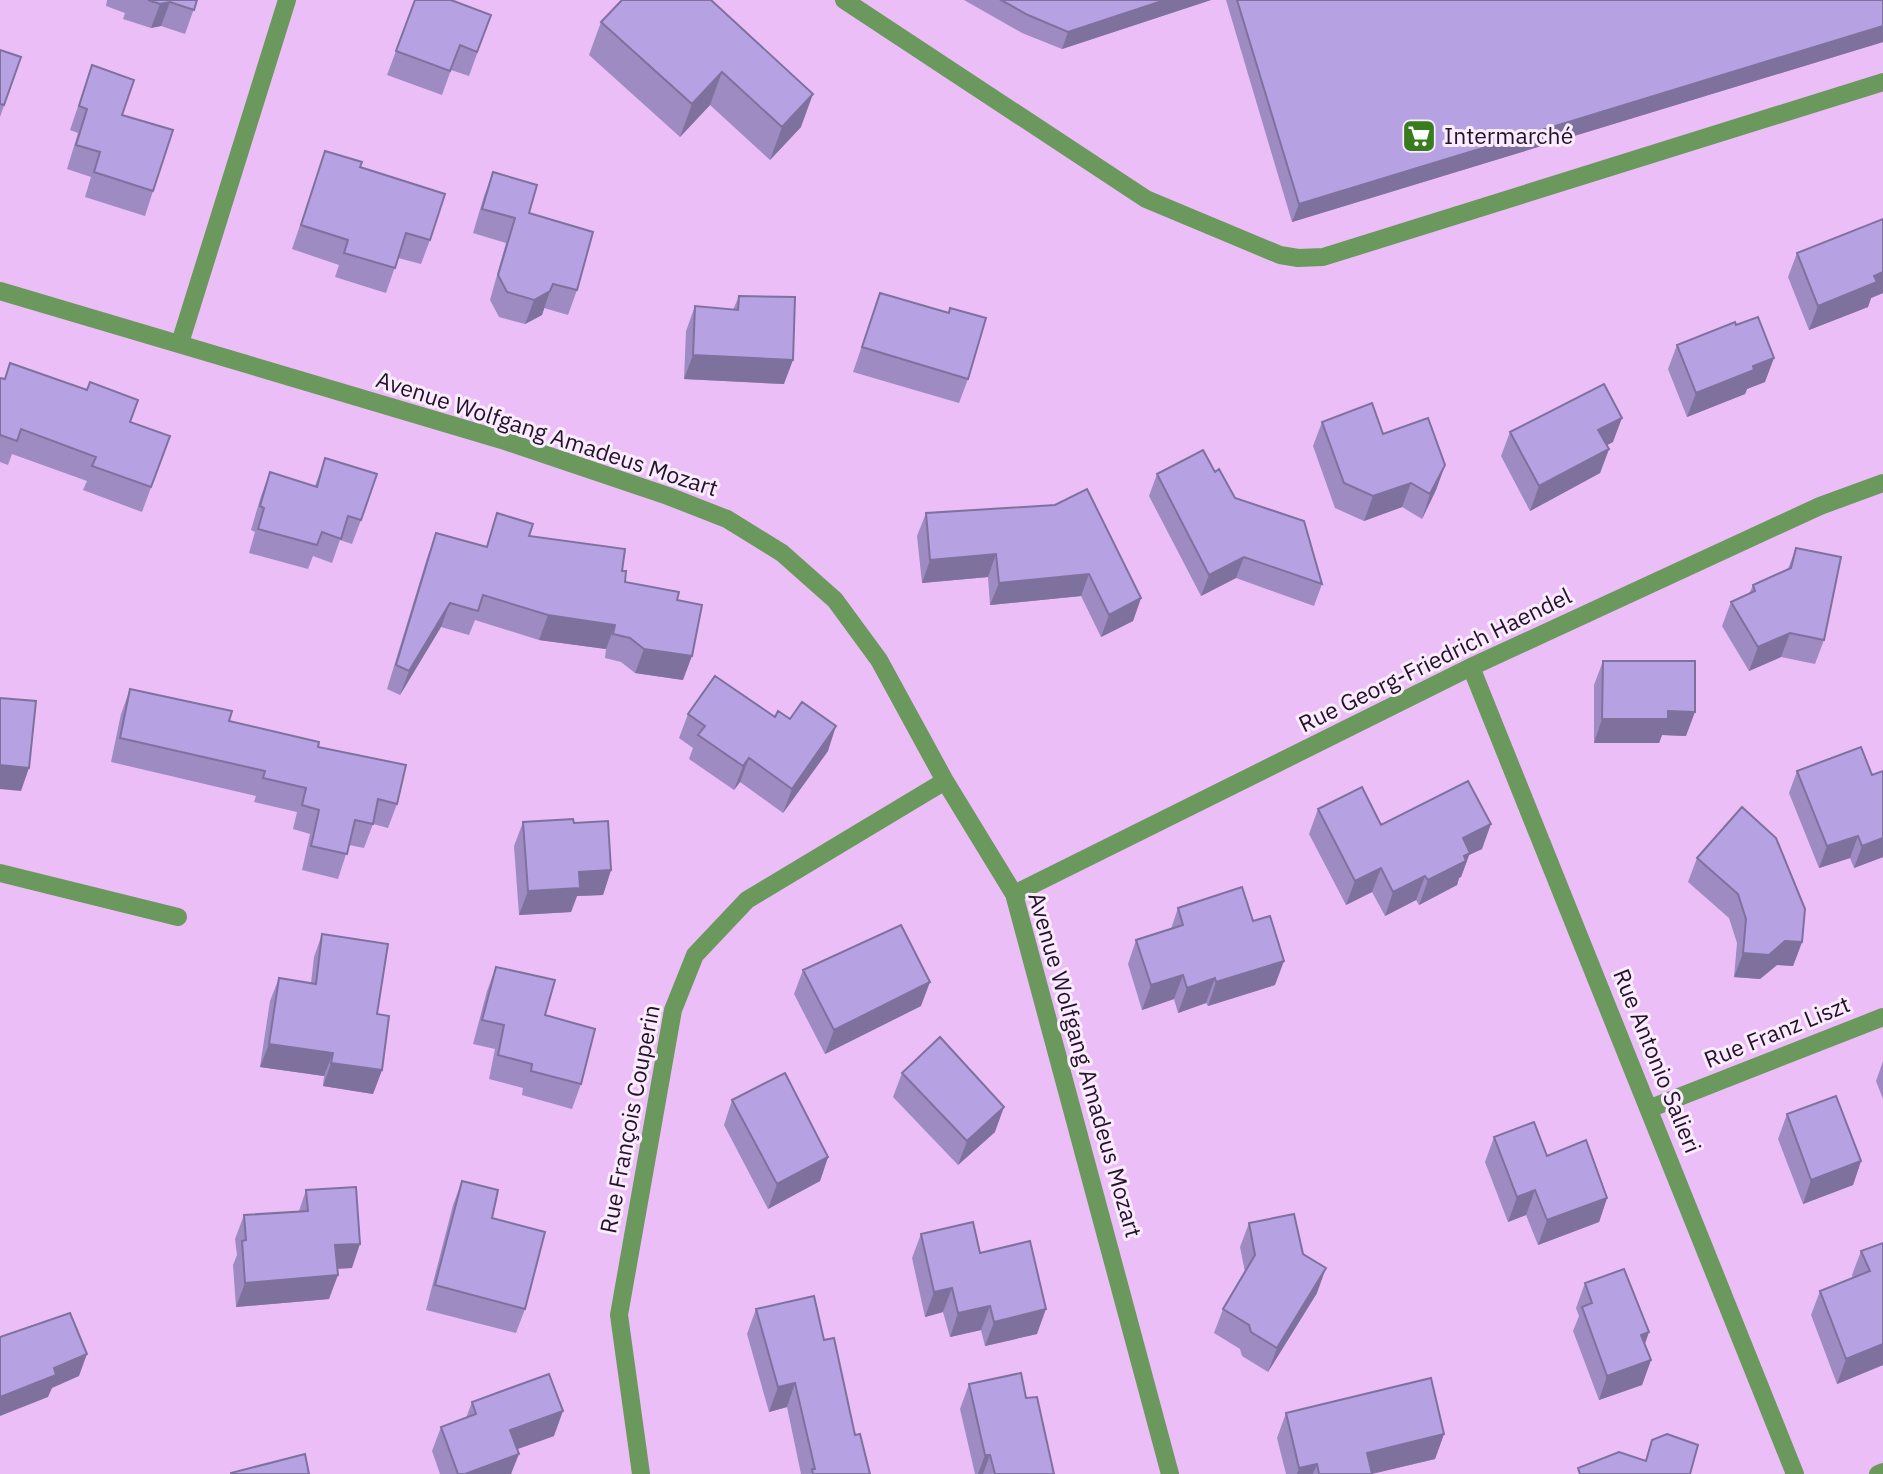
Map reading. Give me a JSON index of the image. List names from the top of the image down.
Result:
{
  "streets": {
    "street": [
      "Avenue Wolfgang Amadeus Mozart",
      "Rue Georg-Friedrich Haendel",
      "Rue Franz Liszt",
      "Rue Antonio Salieri",
      "Rue François Couperin"
    ]
  },
  "crossings": [
    ["Avenue Wolfgang Amadeus Mozart", "Rue Georg-Friedrich Haendel"],
    ["Avenue Wolfgang Amadeus Mozart", "Rue François Couperin"],
    ["Rue Georg-Friedrich Haendel", "Rue Antonio Salieri"],
    ["Rue Franz Liszt", "Rue Antonio Salieri"]
  ],
  "places": {
    "supermarket": ["Intermarché"]
  }
}
